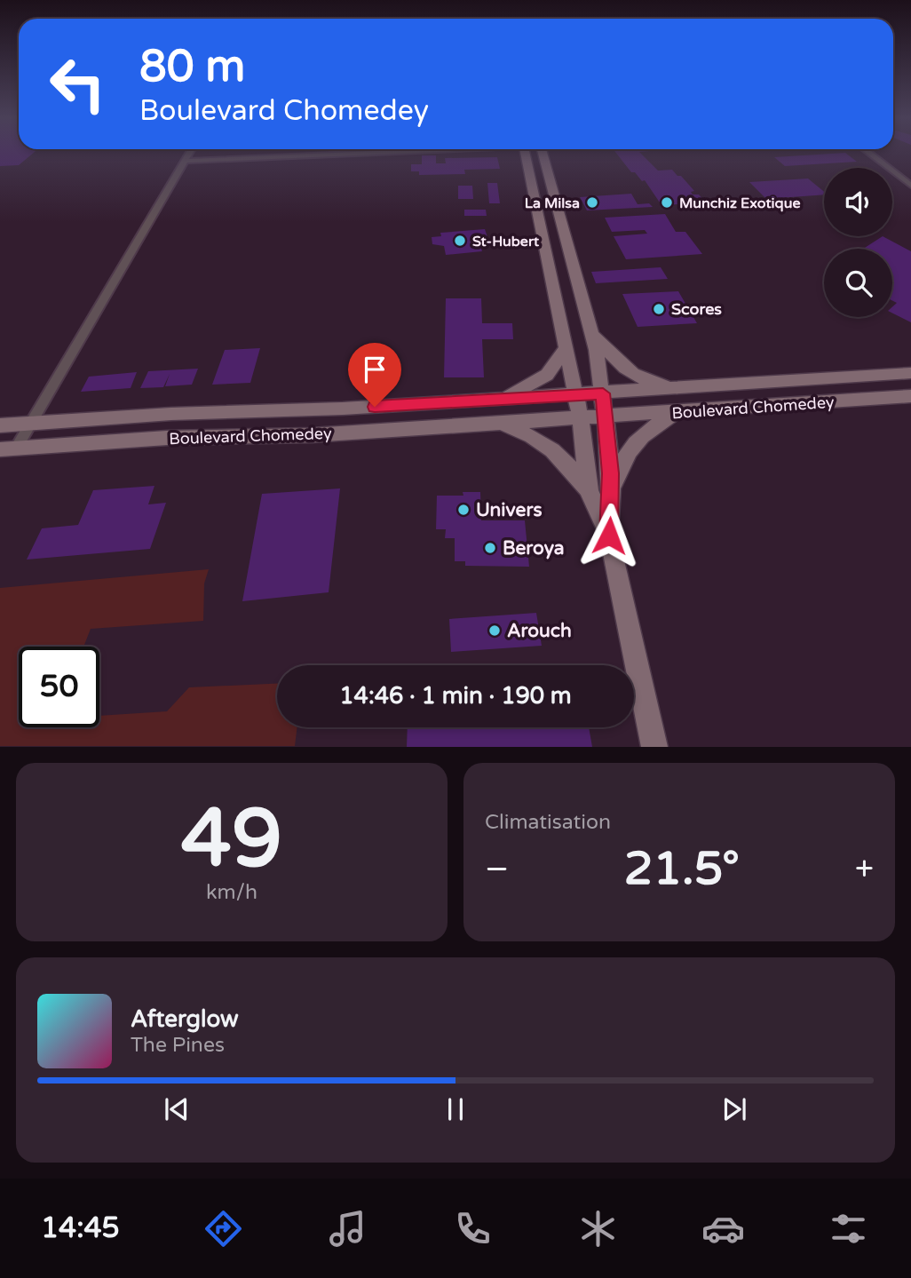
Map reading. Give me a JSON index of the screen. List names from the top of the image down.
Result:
{
  "streets": {
    "main road": ["Boulevard Chomedey"]
  },
  "places": [
    "La Milsa",
    "Munchiz Exotique",
    "St-Hubert",
    "Scores",
    "Univers",
    "Beroya",
    "Arouch"
  ],
  "page": {
    "turn": ["80 m", "Boulevard Chomedey"],
    "limit": "50",
    "trip": "14:46 · 1 min · 190 m",
    "tile": [
      ["49", "km/h"],
      "Climatisation"
    ],
    "heat": ["−", "21.5°", "+"],
    "song": ["Afterglow", "The Pines"],
    "tabs": "14:45"
  }
}
